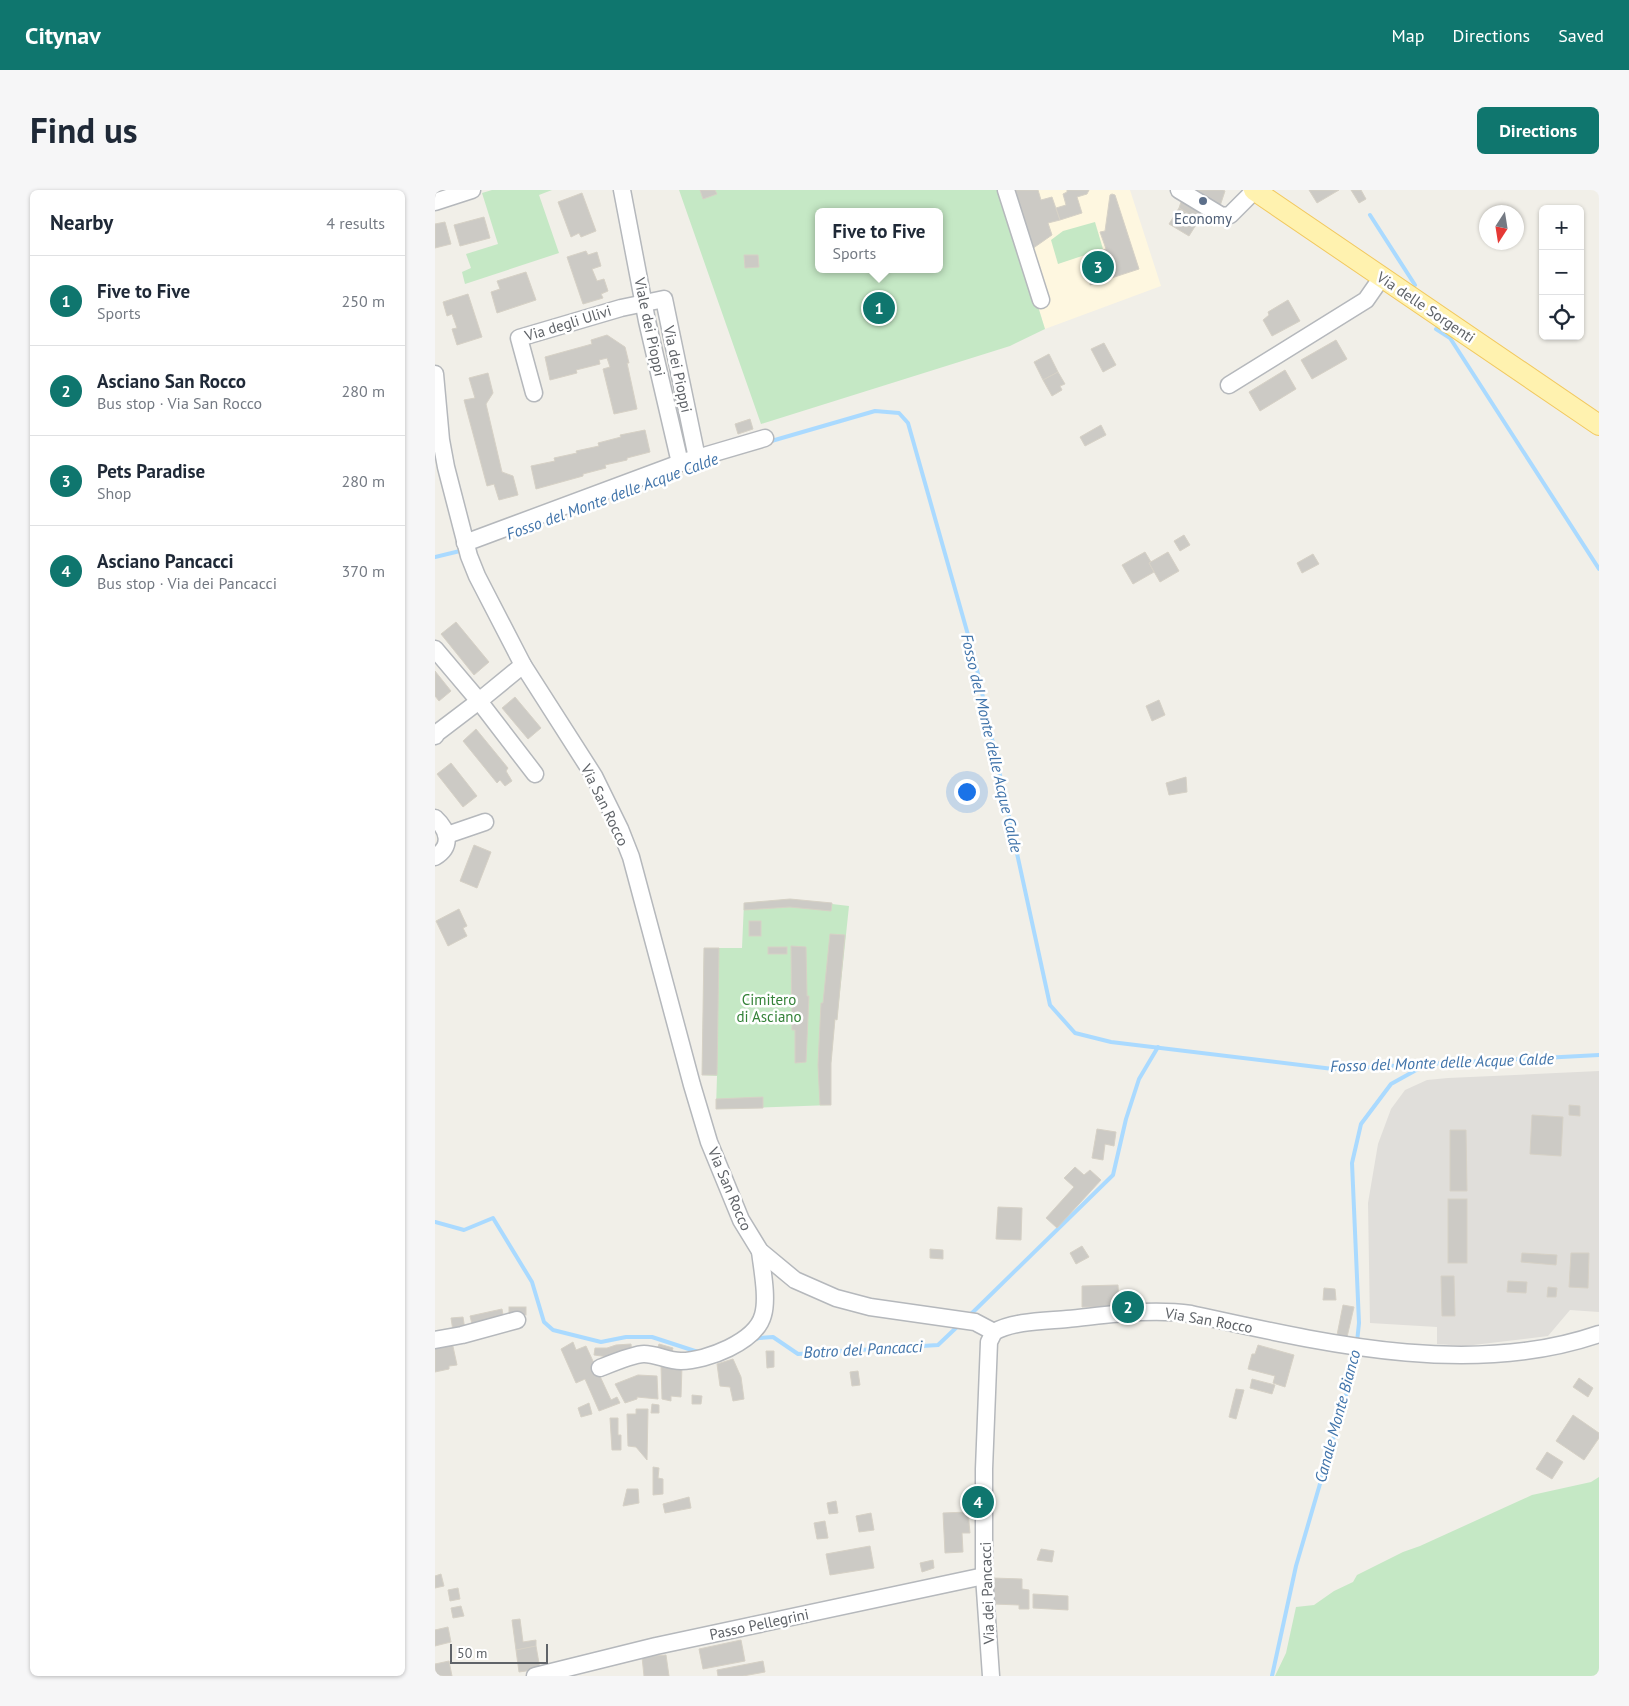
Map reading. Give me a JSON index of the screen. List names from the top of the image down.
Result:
{
  "streets": {
    "main road": ["Via delle Sorgenti"],
    "street": [
      "Via degli Ulivi",
      "Viale dei Pioppi",
      "Via dei Pioppi",
      "Via San Rocco",
      "Via dei Pancacci",
      "Passo Pellegrini"
    ]
  },
  "crossings": [
    ["Via degli Ulivi", "Viale dei Pioppi"],
    ["Via degli Ulivi", "Via dei Pioppi"],
    ["Viale dei Pioppi", "Via dei Pioppi"],
    ["Via San Rocco", "Via dei Pancacci"],
    ["Via dei Pancacci", "Passo Pellegrini"]
  ],
  "water": ["Fosso del Monte delle Acque Calde", "Botro del Pancacci", "Canale Monte Bianco"],
  "parks": ["Cimitero di Asciano"],
  "places": ["Economy"],
  "scale_bar": "50 m",
  "north": "bottom",
  "page": {
    "header": "Citynav",
    "nav": ["Map", "Directions", "Saved"],
    "title": "Find us",
    "buttons": "Directions",
    "heading": ["Nearby", "4 results"],
    "map_buttons": ["+", "−"],
    "popup": ["Five to Five", "Sports"],
    "pins": [
      "3",
      "1",
      "2",
      "4"
    ],
    "list": [
      {
        "mark": "1",
        "name": "Five to Five",
        "note": "Sports",
        "value": "250 m"
      },
      {
        "mark": "2",
        "name": "Asciano San Rocco",
        "note": "Bus stop · Via San Rocco",
        "value": "280 m"
      },
      {
        "mark": "3",
        "name": "Pets Paradise",
        "note": "Shop",
        "value": "280 m"
      },
      {
        "mark": "4",
        "name": "Asciano Pancacci",
        "note": "Bus stop · Via dei Pancacci",
        "value": "370 m"
      }
    ],
    "scale": "50 m"
  }
}
